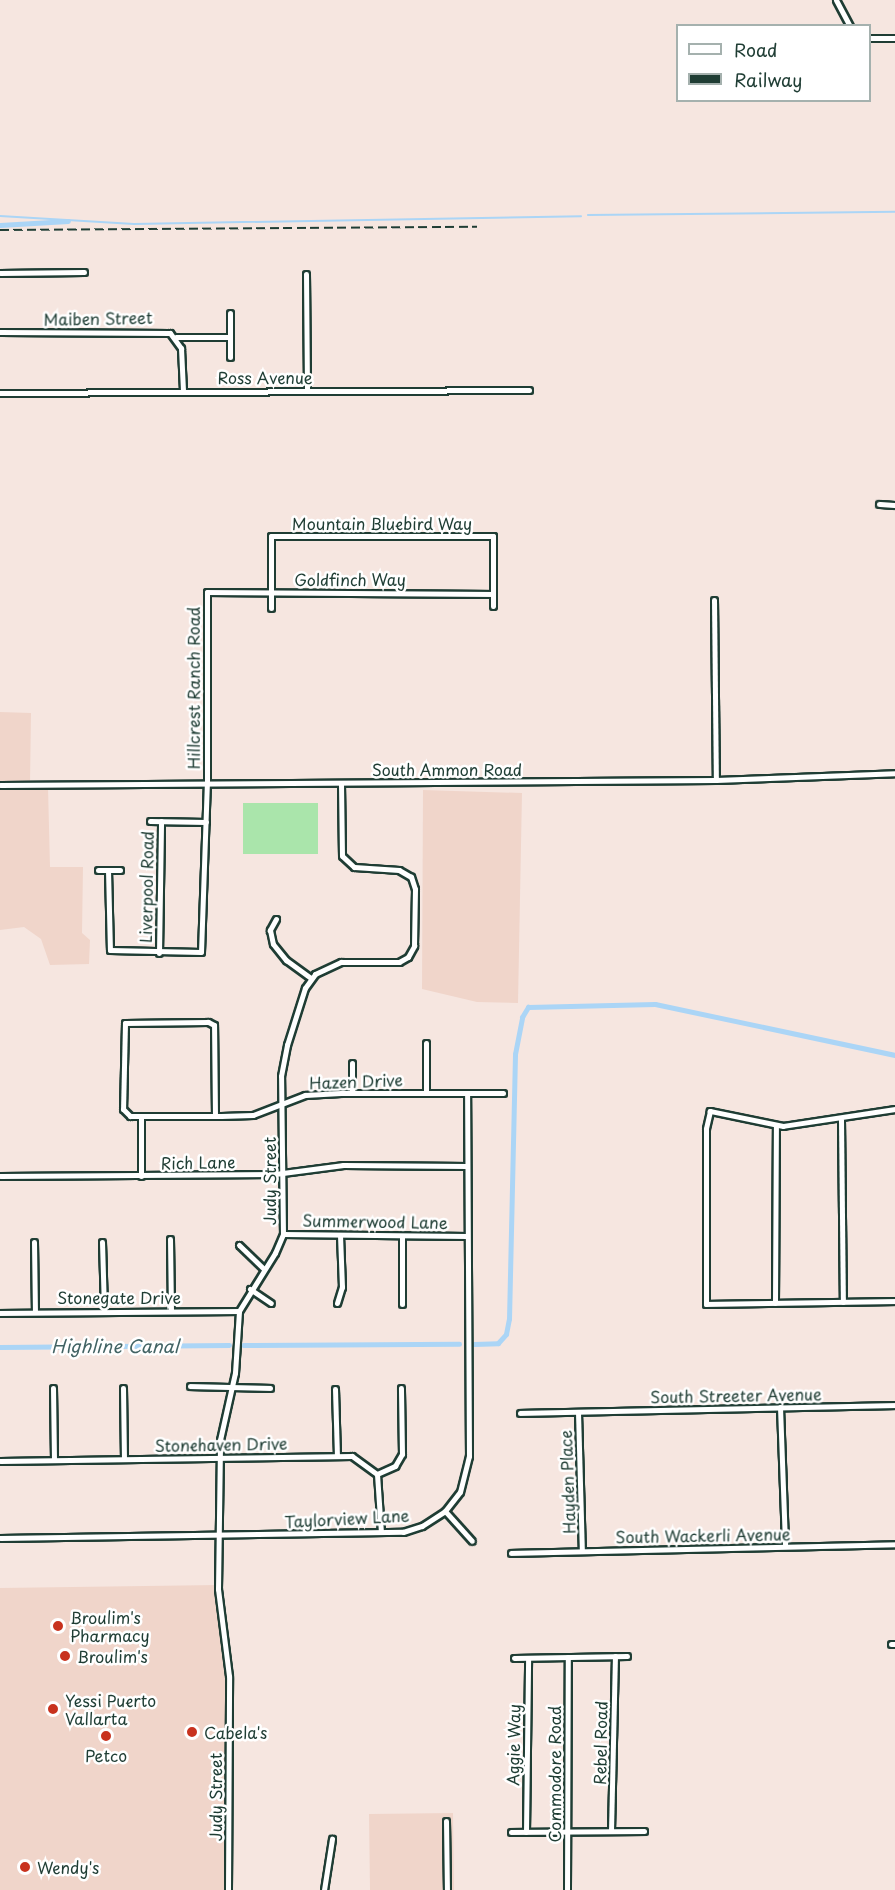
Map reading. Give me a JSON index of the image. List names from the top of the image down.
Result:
{
  "streets": {
    "street": [
      "Maiben Street",
      "Ross Avenue",
      "Mountain Bluebird Way",
      "Goldfinch Way",
      "Hillcrest Ranch Road",
      "South Ammon Road",
      "Liverpool Road",
      "Hazen Drive",
      "Rich Lane",
      "Judy Street",
      "Summerwood Lane",
      "Stonegate Drive",
      "South Streeter Avenue",
      "Stonehaven Drive",
      "Hayden Place",
      "Taylorview Lane",
      "South Wackerli Avenue",
      "Rebel Road",
      "Aggie Way",
      "Commodore Road"
    ]
  },
  "crossings": [
    ["Mountain Bluebird Way", "Goldfinch Way"],
    ["Goldfinch Way", "Hillcrest Ranch Road"],
    ["Hillcrest Ranch Road", "South Ammon Road"],
    ["Hillcrest Ranch Road", "Liverpool Road"],
    ["Hazen Drive", "Judy Street"],
    ["Hazen Drive", "Taylorview Lane"],
    ["Rich Lane", "Judy Street"],
    ["Rich Lane", "Taylorview Lane"],
    ["Judy Street", "Summerwood Lane"],
    ["Judy Street", "Stonegate Drive"],
    ["Judy Street", "Stonehaven Drive"],
    ["Judy Street", "Taylorview Lane"],
    ["Summerwood Lane", "Taylorview Lane"],
    ["South Streeter Avenue", "Hayden Place"],
    ["Hayden Place", "South Wackerli Avenue"]
  ],
  "water": ["Highline Canal"],
  "places": [
    "Broulim's Pharmacy",
    "Broulim's",
    "Yessi Puerto Vallarta",
    "Cabela's",
    "Petco",
    "Wendy's"
  ],
  "legend": ["Road", "Railway"]
}
